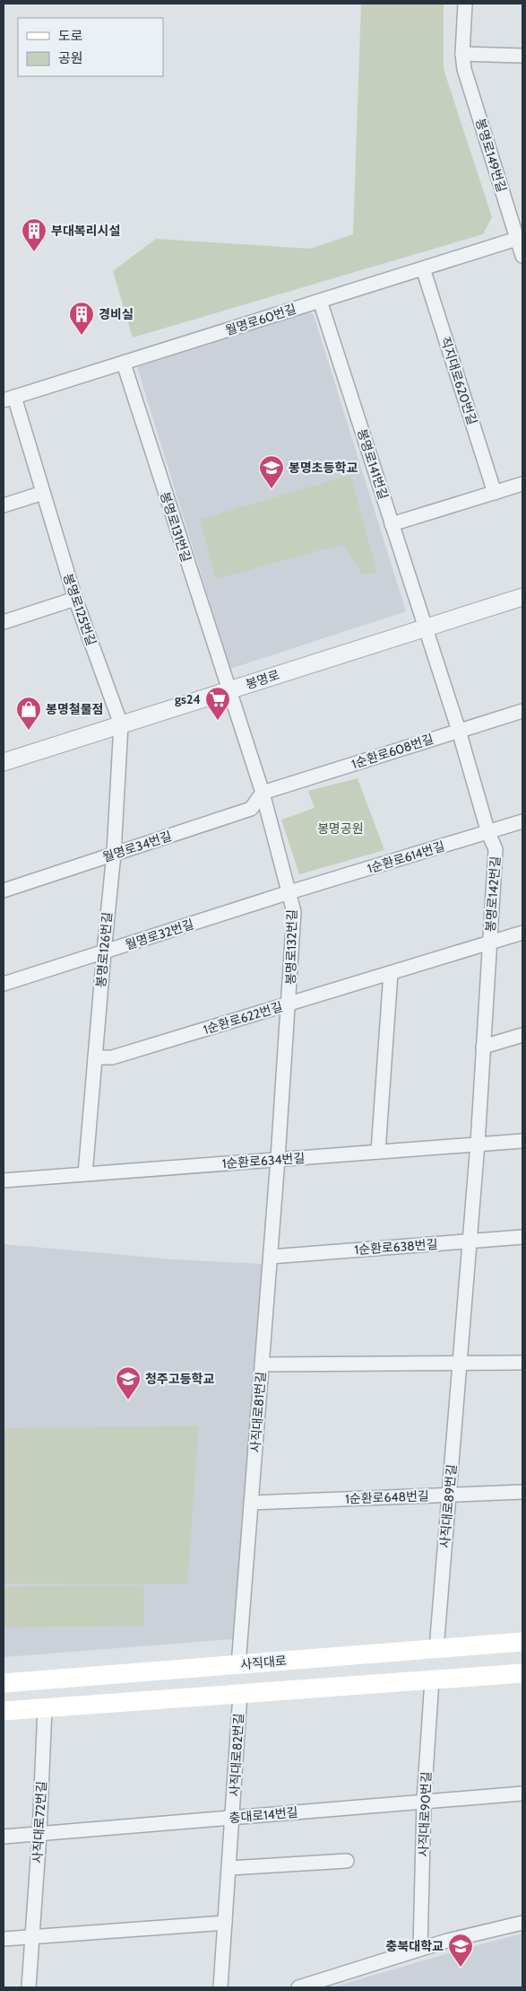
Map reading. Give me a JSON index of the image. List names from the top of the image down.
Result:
{
  "streets": {
    "main road": ["사직대로"],
    "street": [
      "봉명로149번길",
      "월명로60번길",
      "직지대로620번길",
      "봉명로141번길",
      "봉명로131번길",
      "봉명로125번길",
      "봉명로",
      "1순환로608번길",
      "월명로34번길",
      "1순환로614번길",
      "봉명로142번길",
      "월명로32번길",
      "봉명로132번길",
      "봉명로126번길",
      "1순환로622번길",
      "1순환로634번길",
      "1순환로638번길",
      "사직대로81번길",
      "1순환로648번길",
      "사직대로89번길",
      "사직대로82번길",
      "사직대로90번길",
      "충대로14번길",
      "사직대로72번길"
    ]
  },
  "crossings": [
    ["봉명로149번길", "월명로60번길"],
    ["월명로60번길", "직지대로620번길"],
    ["월명로60번길", "봉명로141번길"],
    ["월명로60번길", "봉명로131번길"],
    ["월명로60번길", "봉명로125번길"],
    ["봉명로141번길", "봉명로"],
    ["봉명로141번길", "봉명로142번길"],
    ["봉명로131번길", "봉명로"],
    ["봉명로131번길", "봉명로132번길"],
    ["봉명로125번길", "봉명로"],
    ["봉명로125번길", "봉명로126번길"],
    ["봉명로", "봉명로142번길"],
    ["봉명로", "봉명로132번길"],
    ["봉명로", "봉명로126번길"],
    ["1순환로608번길", "월명로34번길"],
    ["1순환로608번길", "봉명로142번길"],
    ["1순환로608번길", "봉명로132번길"],
    ["월명로34번길", "봉명로132번길"],
    ["월명로34번길", "봉명로126번길"],
    ["1순환로614번길", "봉명로142번길"],
    ["1순환로614번길", "월명로32번길"],
    ["1순환로614번길", "봉명로132번길"],
    ["봉명로142번길", "1순환로622번길"],
    ["봉명로142번길", "1순환로634번길"],
    ["봉명로142번길", "사직대로89번길"],
    ["월명로32번길", "봉명로132번길"],
    ["월명로32번길", "봉명로126번길"],
    ["봉명로132번길", "1순환로622번길"],
    ["봉명로132번길", "1순환로634번길"],
    ["봉명로132번길", "사직대로81번길"],
    ["봉명로126번길", "1순환로622번길"],
    ["봉명로126번길", "1순환로634번길"],
    ["1순환로634번길", "사직대로81번길"],
    ["1순환로634번길", "사직대로89번길"],
    ["1순환로638번길", "사직대로81번길"],
    ["1순환로638번길", "사직대로89번길"],
    ["사직대로81번길", "1순환로648번길"],
    ["사직대로81번길", "사직대로"],
    ["1순환로648번길", "사직대로89번길"],
    ["사직대로89번길", "사직대로"],
    ["사직대로82번길", "충대로14번길"],
    ["사직대로90번길", "충대로14번길"],
    ["충대로14번길", "사직대로72번길"]
  ],
  "parks": ["봉명공원"],
  "places": {
    "building": ["부대복리시설", "경비실"],
    "school or university": ["봉명초등학교", "청주고등학교", "충북대학교"],
    "supermarket": ["gs24"],
    "shop": ["봉명철물점"]
  },
  "legend": ["도로", "공원"]
}
